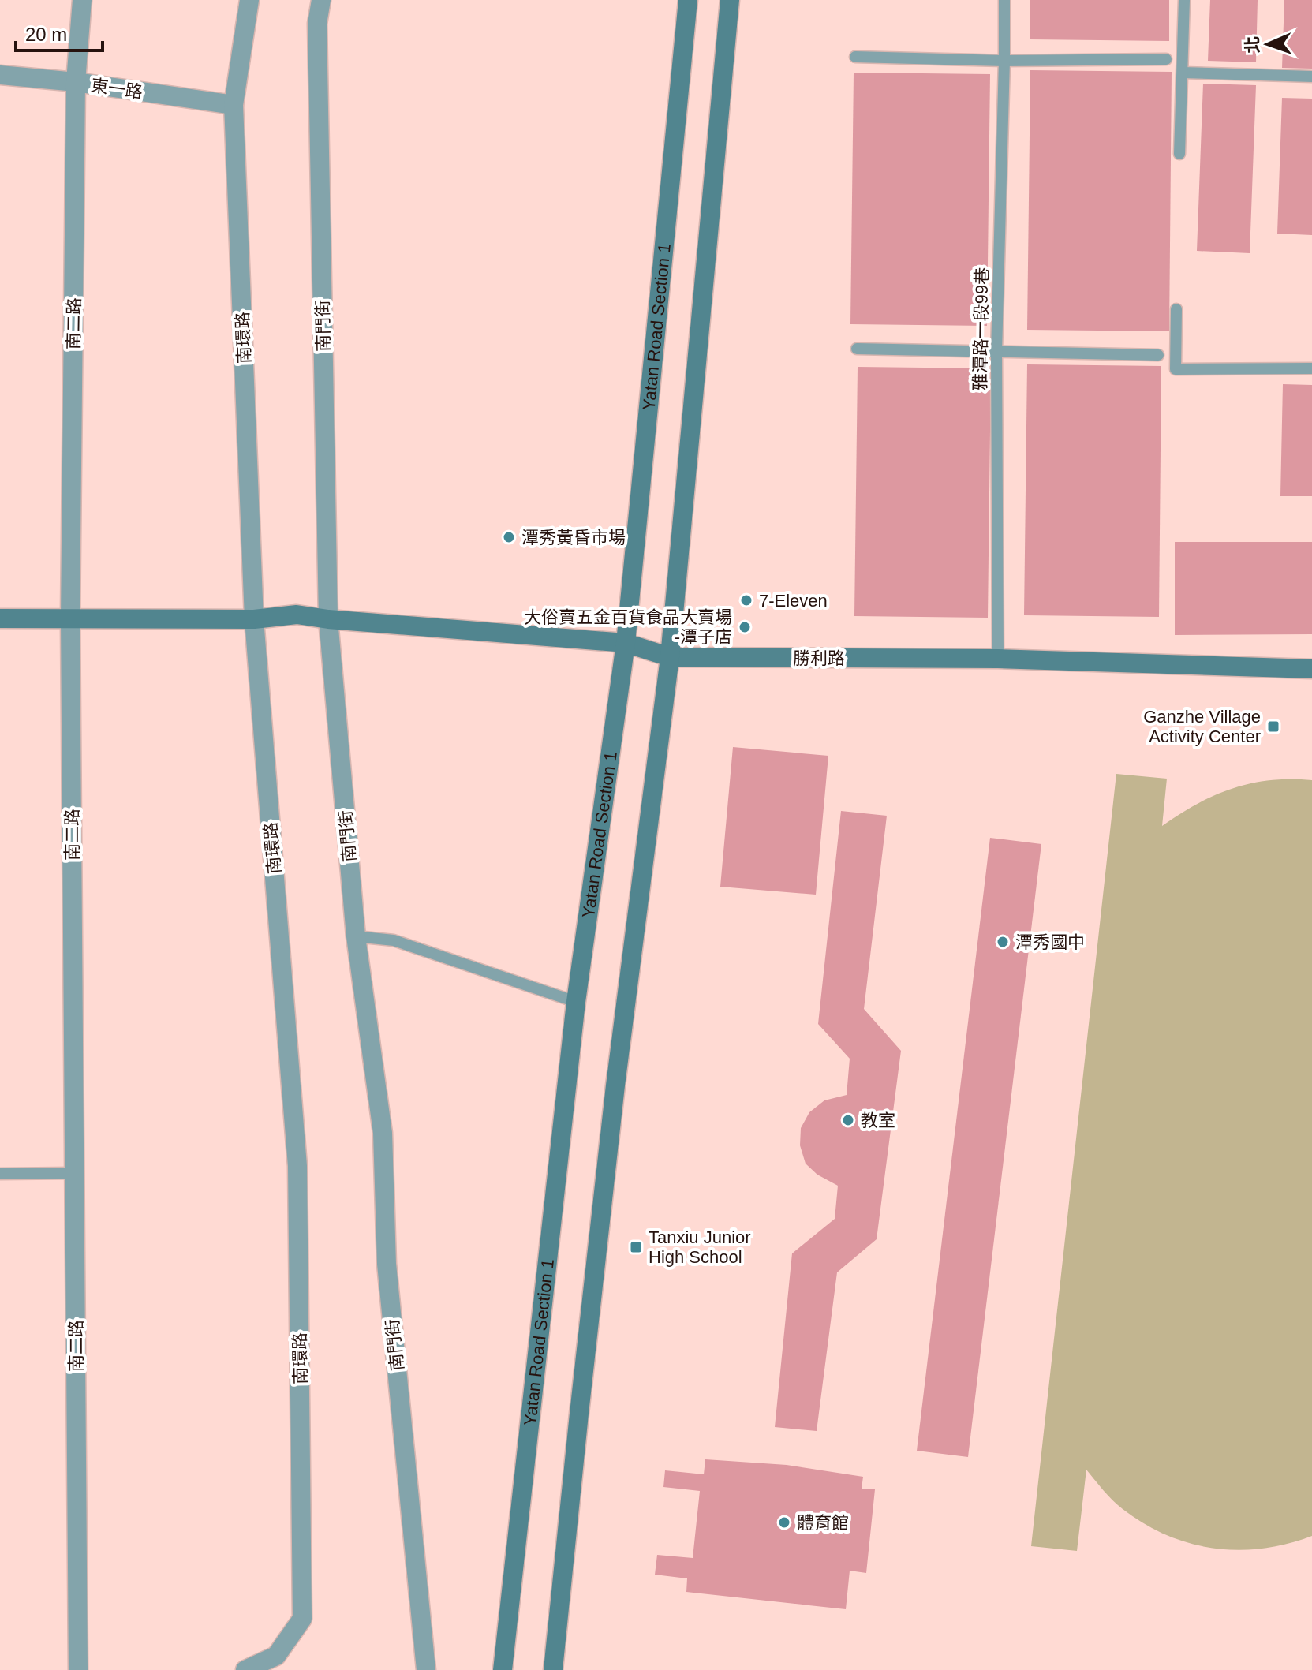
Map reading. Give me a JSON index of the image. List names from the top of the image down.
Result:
{
  "streets": {
    "street": [
      "東一路",
      "南二路",
      "南門街",
      "Yatan Road Section 1",
      "南環路",
      "勝利路"
    ],
    "lane": ["雅潭路一段99巷"]
  },
  "crossings": [
    ["東一路", "南二路"],
    ["東一路", "南環路"],
    ["南二路", "勝利路"],
    ["南門街", "勝利路"],
    ["Yatan Road Section 1", "勝利路"],
    ["雅潭路一段99巷", "勝利路"],
    ["南環路", "勝利路"]
  ],
  "places": {
    "other": [
      "潭秀黃昏市場",
      "7-Eleven",
      "大俗賣五金百貨食品大賣場 -潭子店",
      "潭秀國中",
      "教室",
      "體育館"
    ],
    "transit": ["Ganzhe Village Activity Center", "Tanxiu Junior High School"]
  },
  "scale_bar": "20 m",
  "north": "left"
}
